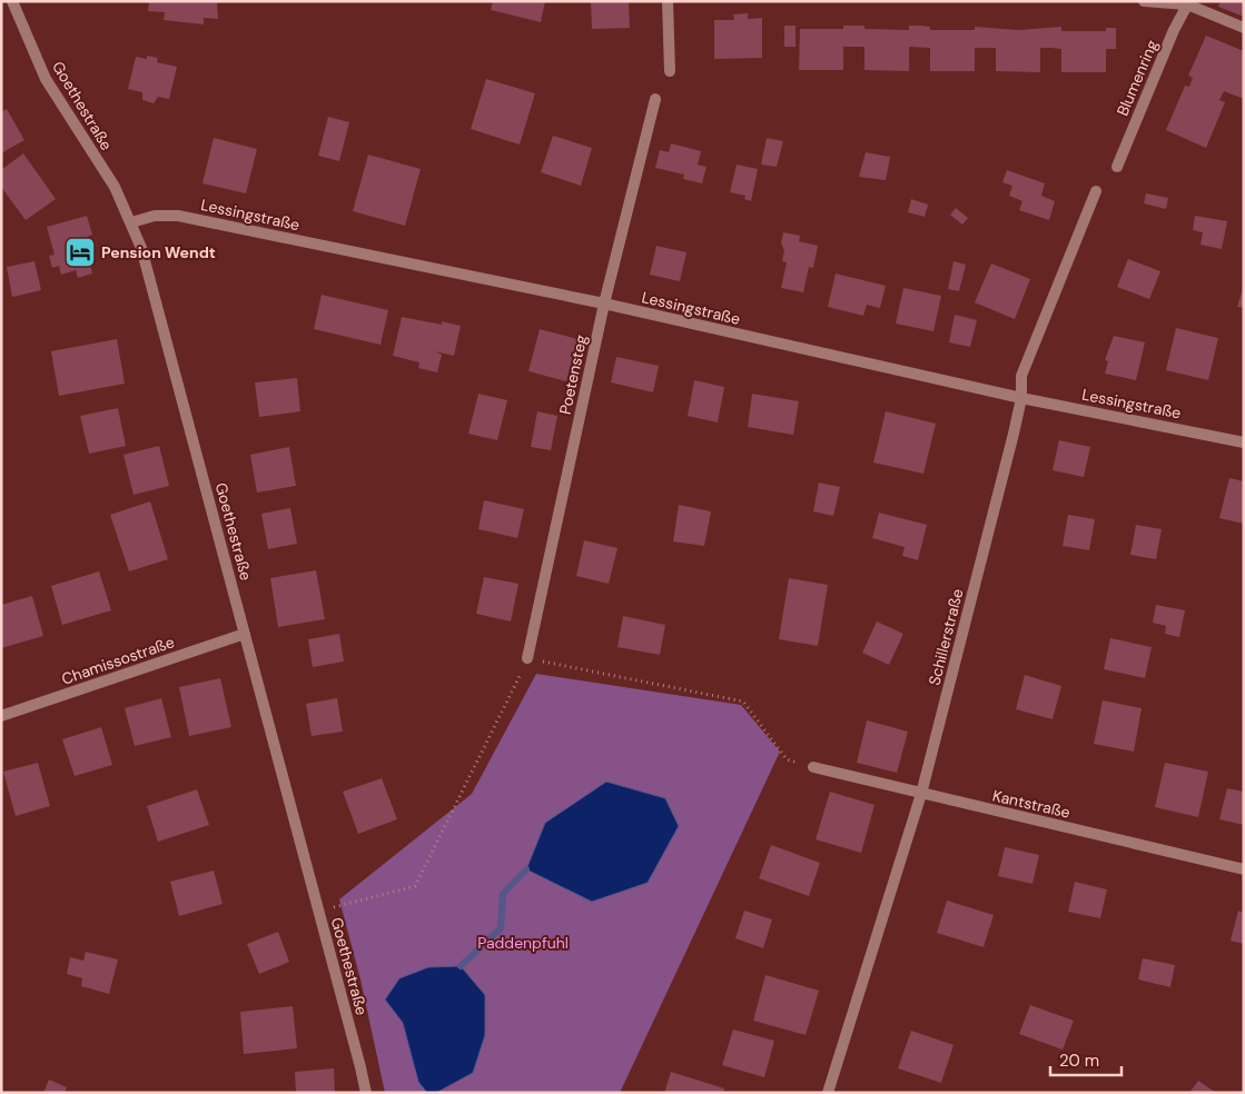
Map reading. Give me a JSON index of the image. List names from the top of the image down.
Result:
{
  "streets": {
    "street": [
      "Blumenring",
      "Goethestraße",
      "Lessingstraße",
      "Poetensteg",
      "Schillerstraße",
      "Chamissostraße",
      "Kantstraße"
    ]
  },
  "crossings": [
    ["Goethestraße", "Lessingstraße"],
    ["Goethestraße", "Chamissostraße"],
    ["Lessingstraße", "Poetensteg"],
    ["Lessingstraße", "Schillerstraße"],
    ["Schillerstraße", "Kantstraße"]
  ],
  "parks": ["Paddenpfuhl"],
  "places": {
    "hotel": ["Pension Wendt"]
  },
  "scale_bar": "20 m"
}
